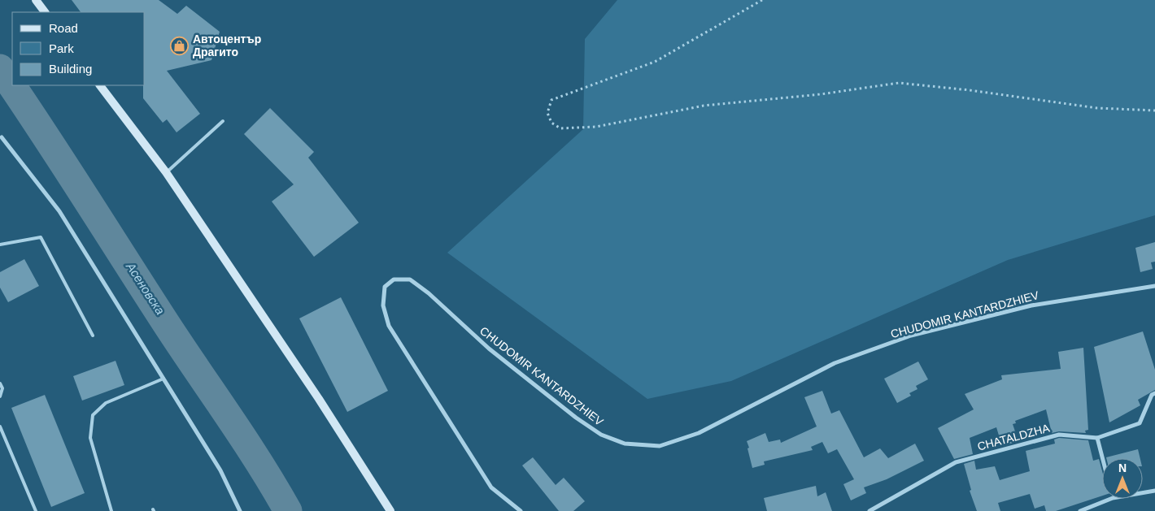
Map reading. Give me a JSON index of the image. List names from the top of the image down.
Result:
{
  "streets": {
    "street": ["CHUDOMIR KANTARDZHIEV", "CHATALDZHA"]
  },
  "water": ["Асеновска"],
  "places": {
    "shop": ["Автоцентър Драгито"]
  },
  "legend": ["Road", "Park", "Building"],
  "north": "top"
}
